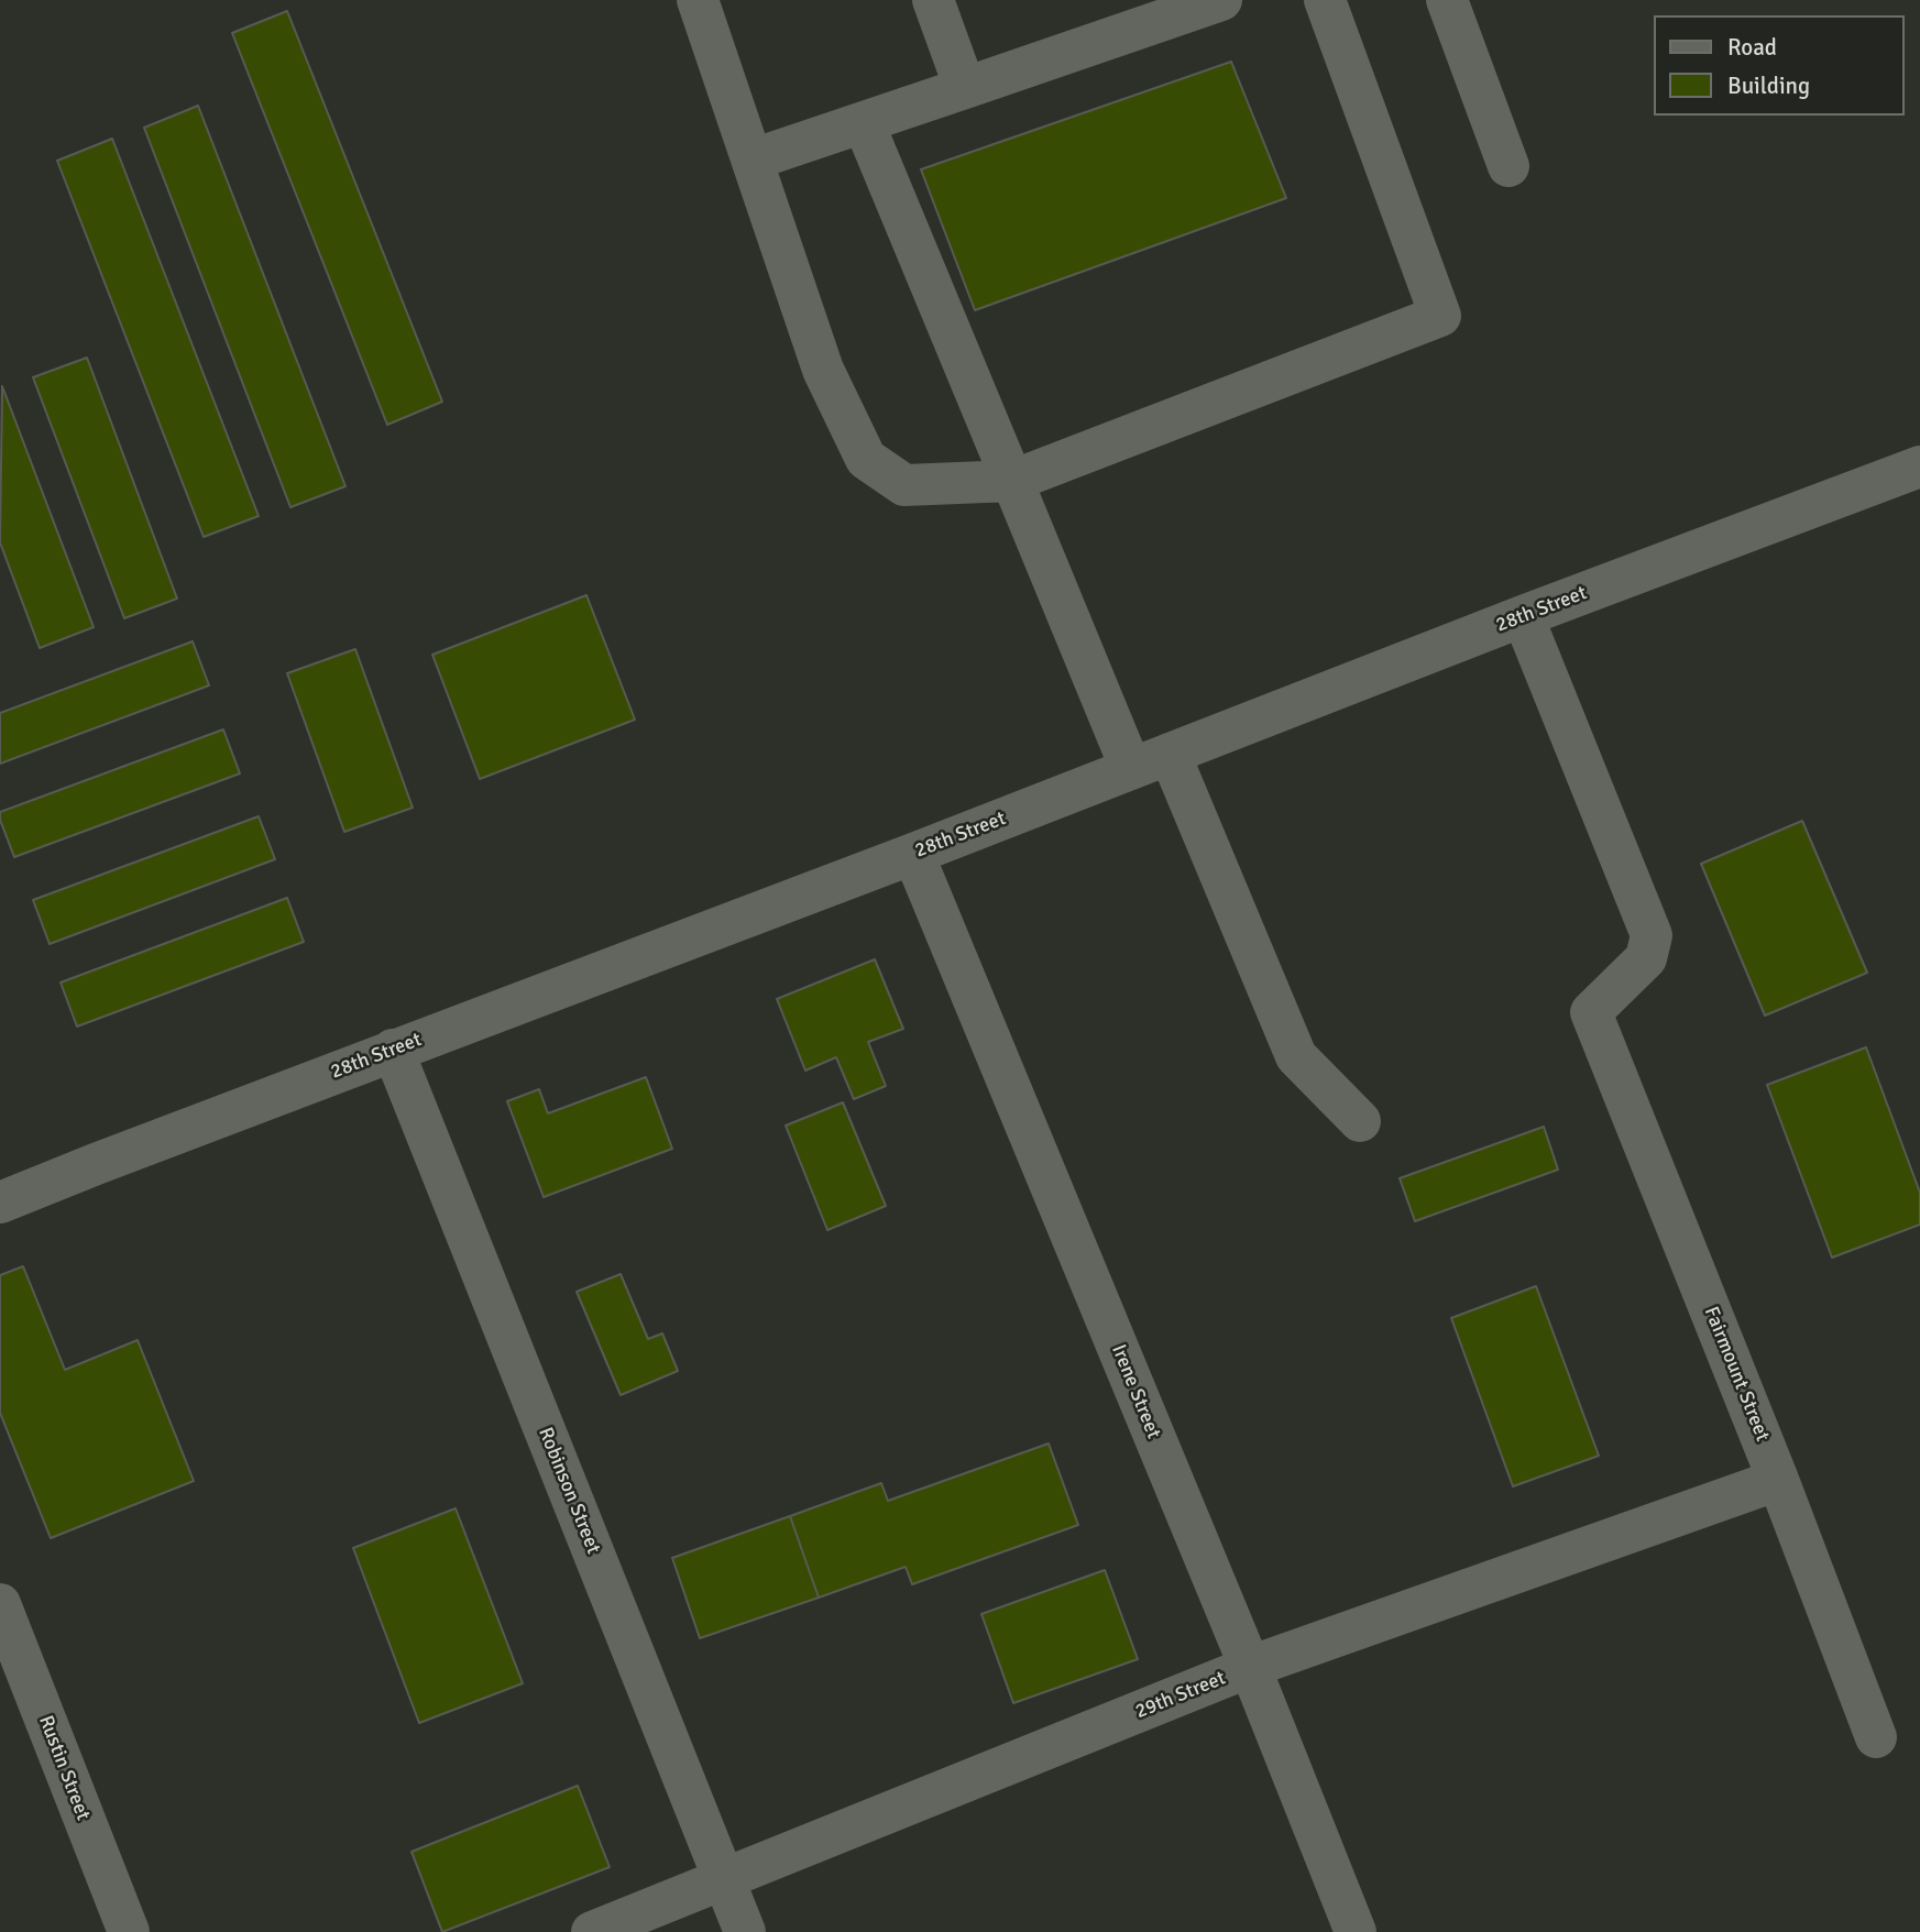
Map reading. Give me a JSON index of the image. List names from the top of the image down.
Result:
{
  "streets": {
    "street": [
      "28th Street",
      "Fairmount Street",
      "Irene Street",
      "Robinson Street",
      "29th Street",
      "Rustin Street"
    ]
  },
  "crossings": [
    ["28th Street", "Fairmount Street"],
    ["28th Street", "Irene Street"],
    ["28th Street", "Robinson Street"],
    ["Fairmount Street", "29th Street"],
    ["Irene Street", "29th Street"],
    ["Robinson Street", "29th Street"]
  ],
  "legend": ["Road", "Building"]
}
